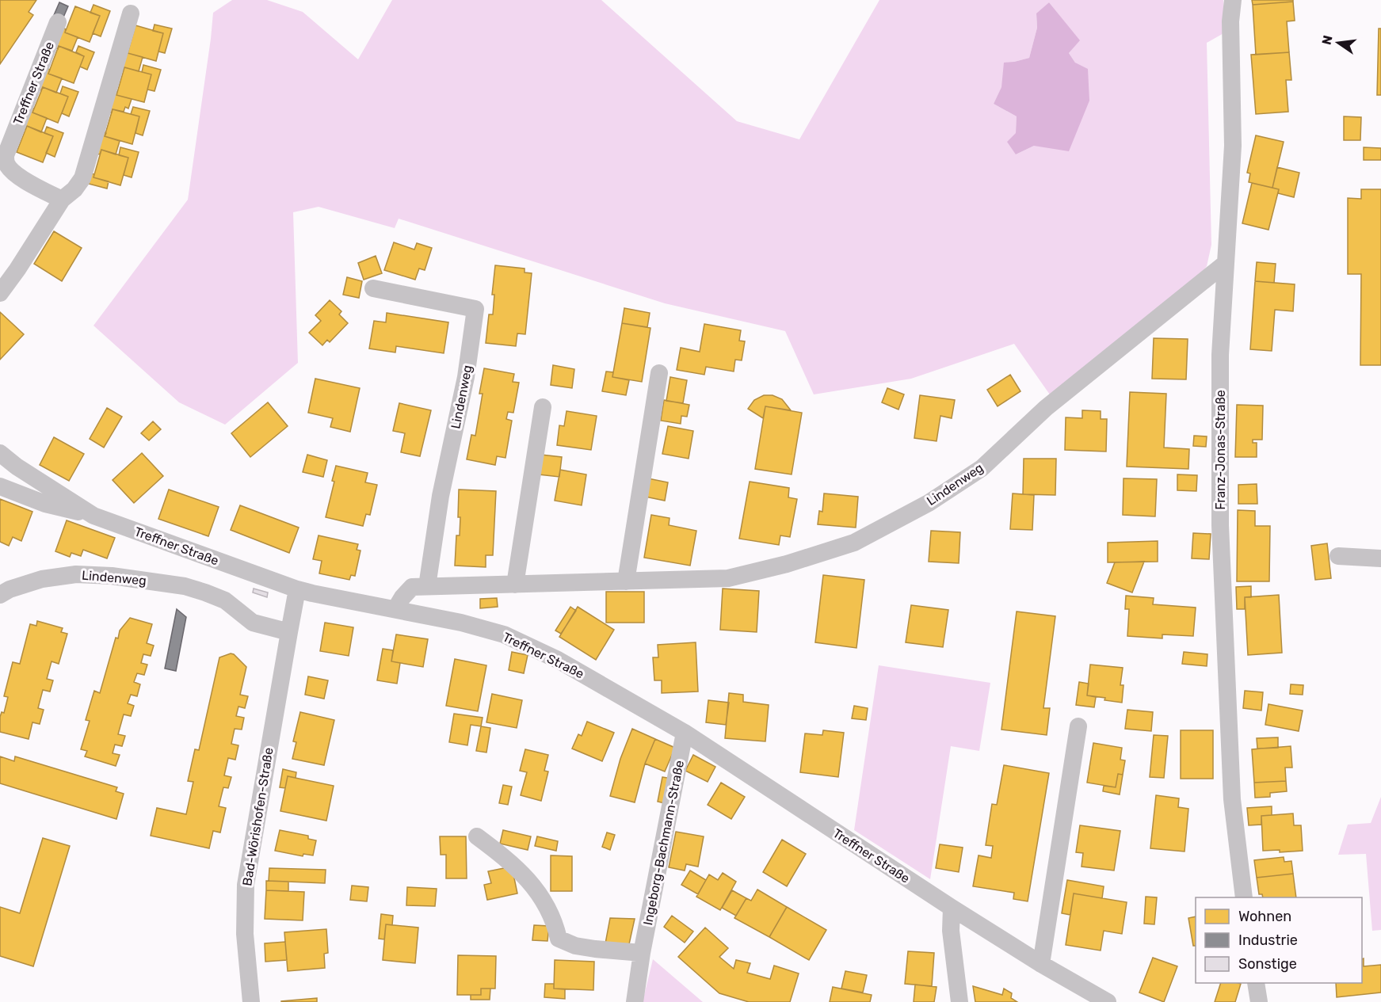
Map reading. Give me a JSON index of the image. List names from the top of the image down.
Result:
{
  "streets": {
    "street": [
      "Treffner Straße",
      "Lindenweg",
      "Franz-Jonas-Straße",
      "Bad-Wörishofen-Straße",
      "Ingeborg-Bachmann-Straße"
    ]
  },
  "crossings": [
    ["Treffner Straße", "Lindenweg"],
    ["Treffner Straße", "Ingeborg-Bachmann-Straße"],
    ["Lindenweg", "Franz-Jonas-Straße"],
    ["Lindenweg", "Bad-Wörishofen-Straße"]
  ],
  "legend": ["Wohnen", "Industrie", "Sonstige"],
  "north": "left"
}
